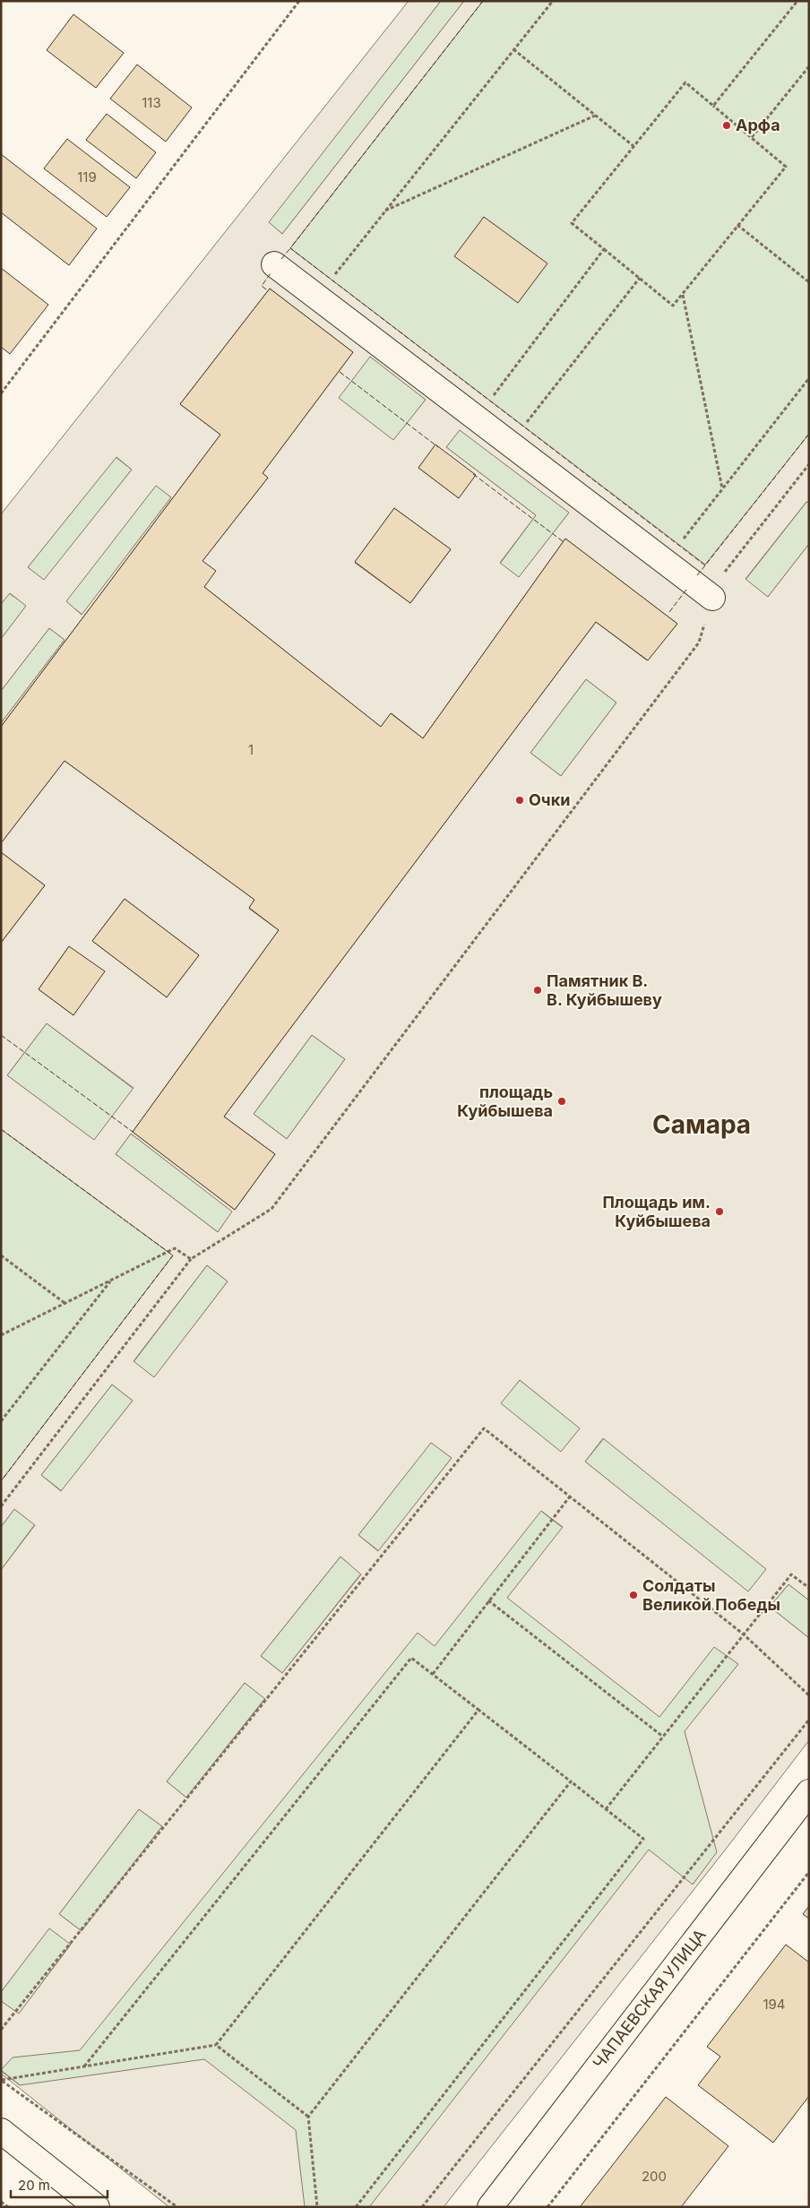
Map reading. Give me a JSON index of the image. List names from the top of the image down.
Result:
{
  "streets": {
    "street": ["ЧАПАЕВСКАЯ УЛИЦА"]
  },
  "districts": ["Самара"],
  "places": [
    "Арфа",
    "Очки",
    "Памятник В. В. Куйбышеву",
    "площадь Куйбышева",
    "Площадь им. Куйбышева",
    "Солдаты Великой Победы"
  ],
  "house_numbers": [
    "113",
    "119",
    "1",
    "194",
    "200"
  ],
  "scale_bar": "20 m"
}
